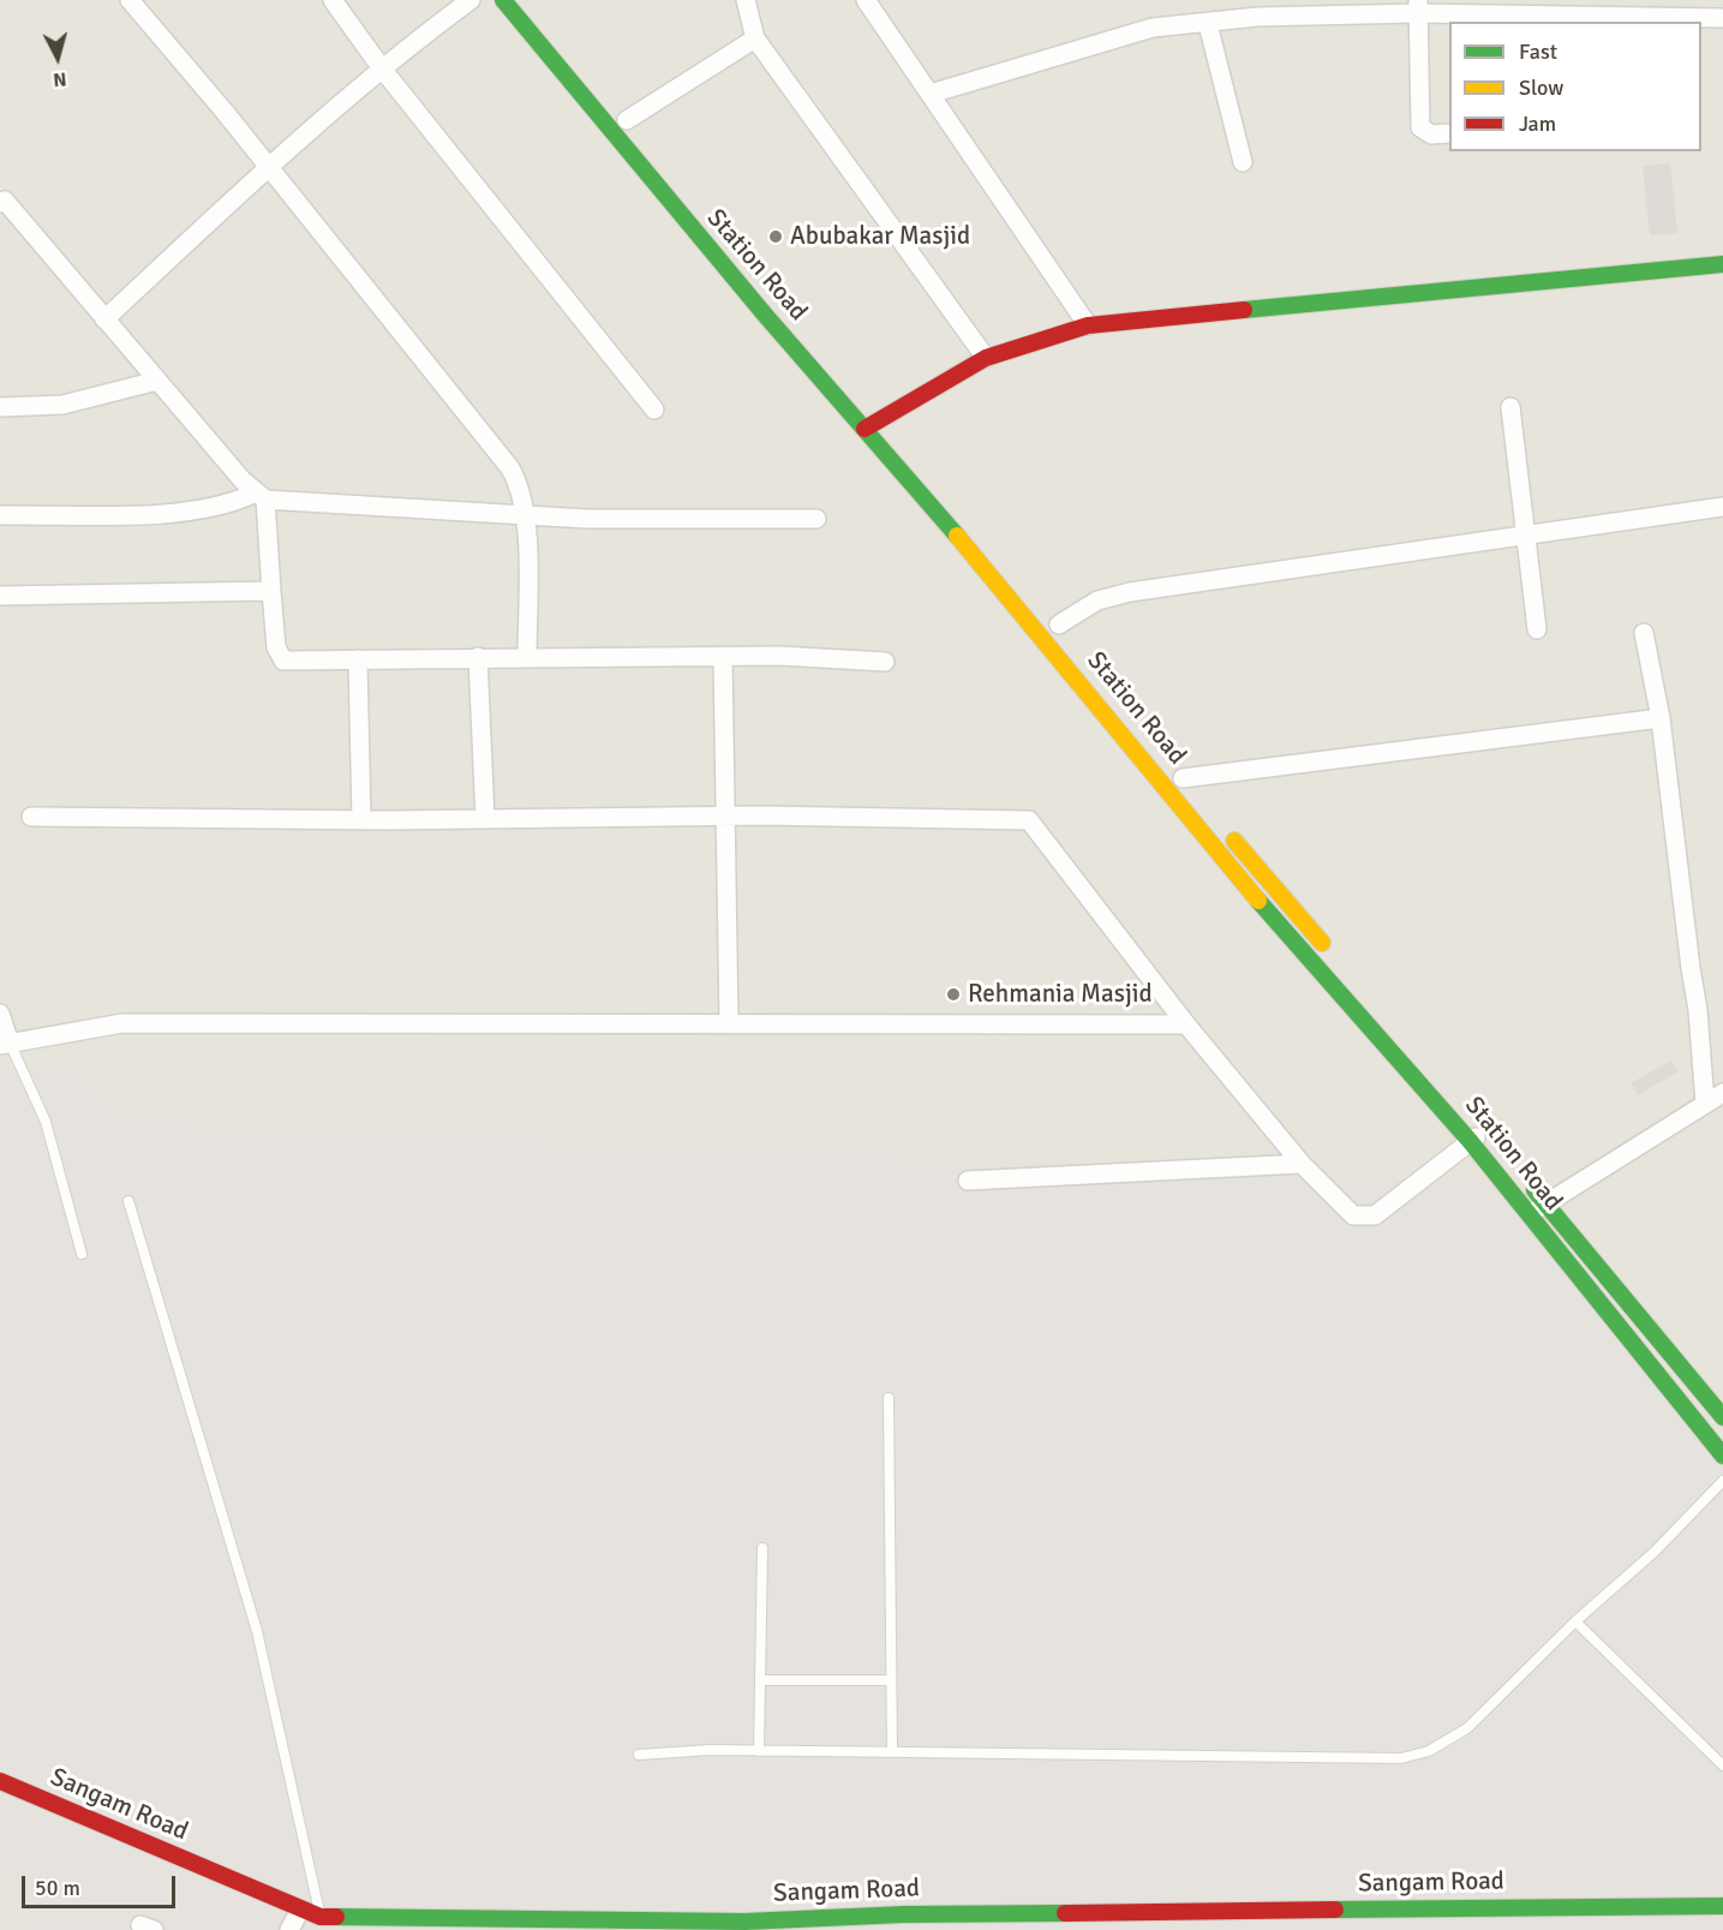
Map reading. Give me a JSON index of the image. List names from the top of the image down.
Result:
{
  "streets": {
    "main road": ["Station Road", "Sangam Road"]
  },
  "places": ["Abubakar Masjid", "Rehmania Masjid"],
  "legend": ["Fast", "Slow", "Jam"],
  "scale_bar": "50 m",
  "north": "bottom"
}
